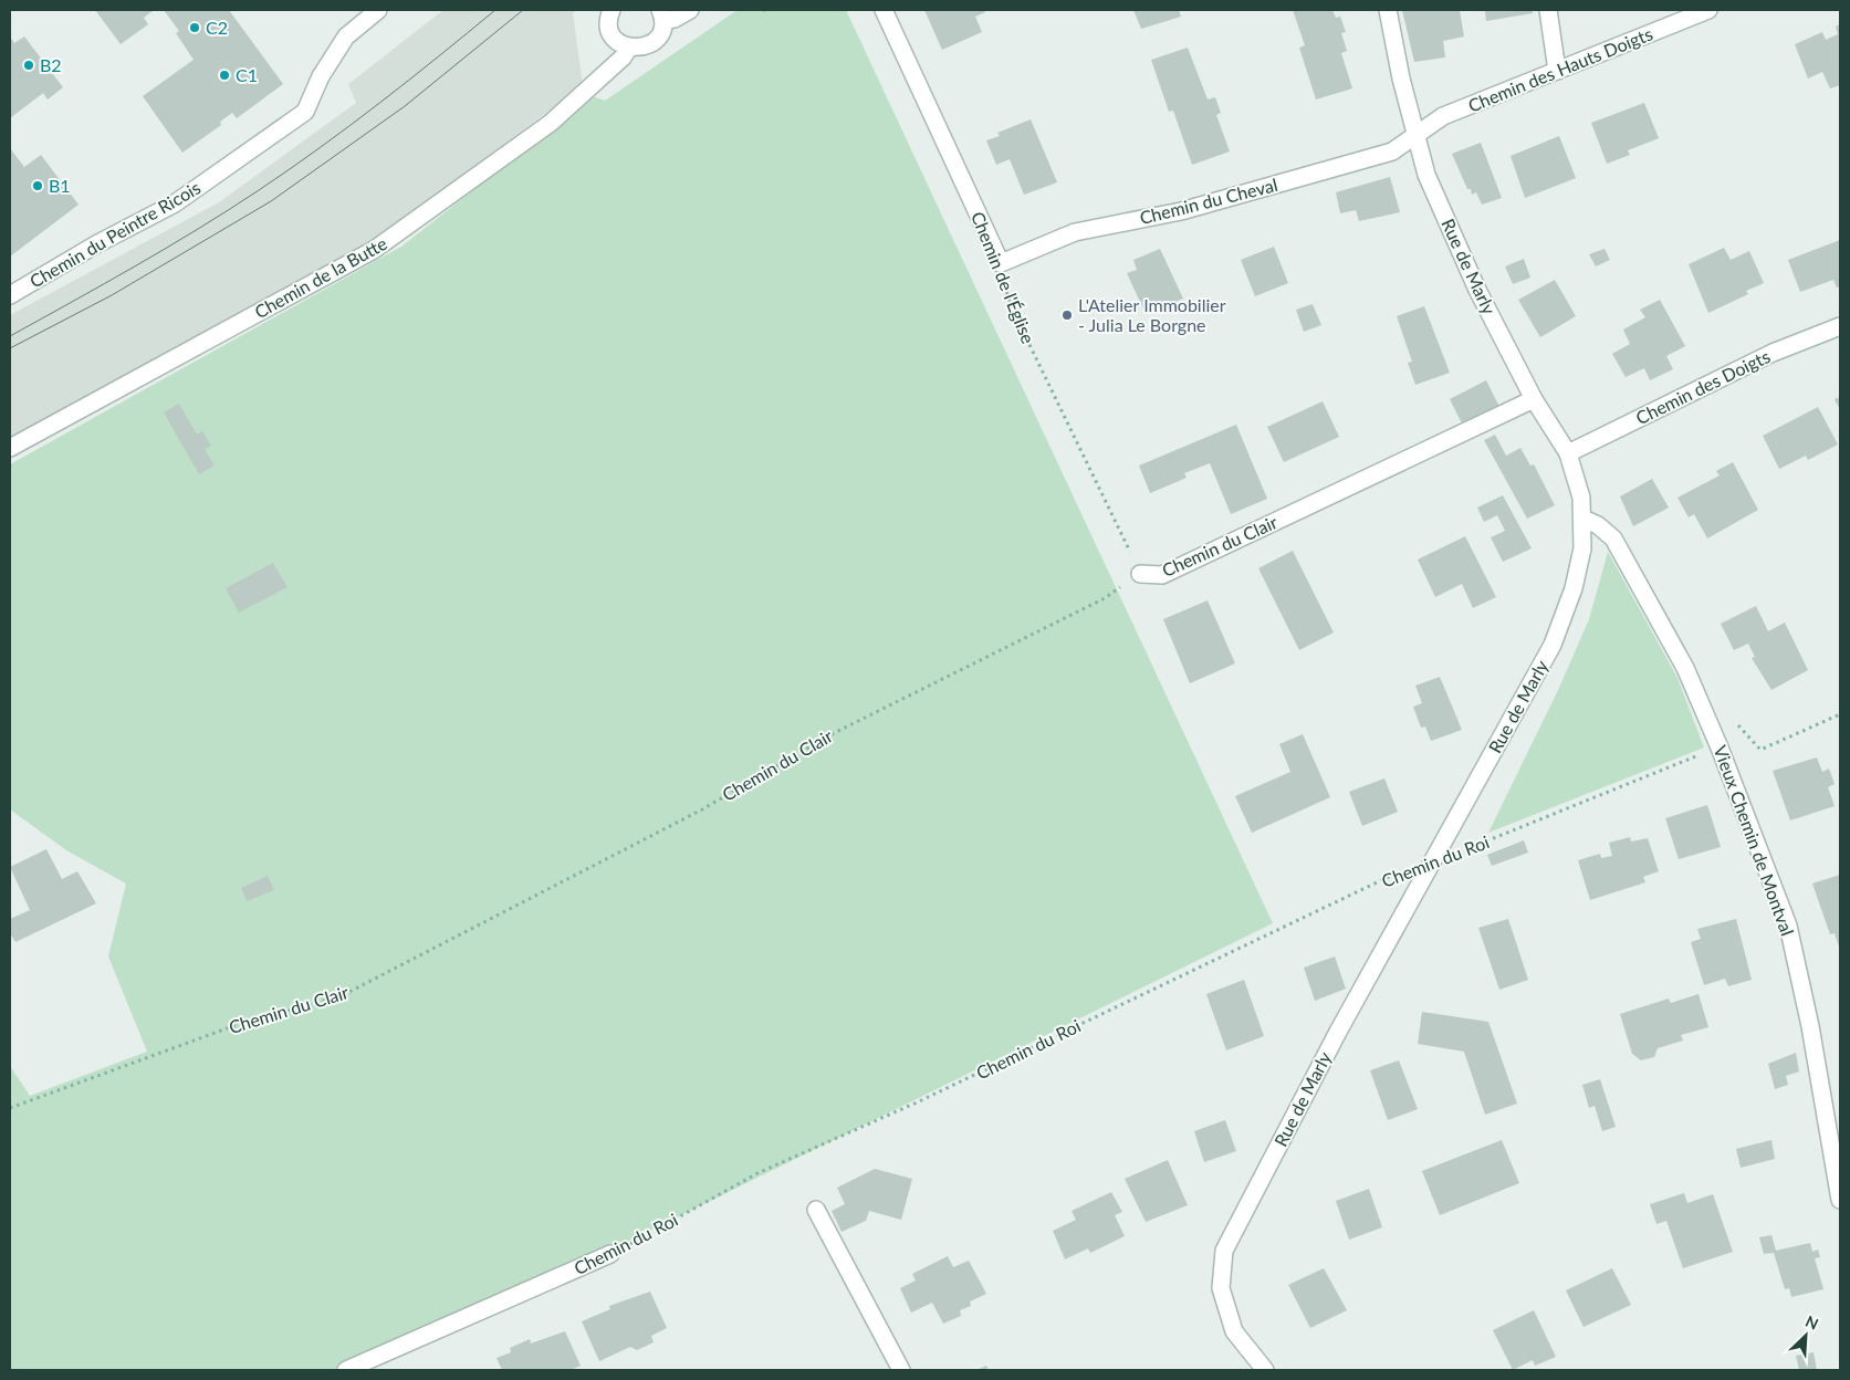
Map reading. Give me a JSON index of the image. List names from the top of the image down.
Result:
{
  "streets": {
    "street": [
      "Chemin des Hauts Doigts",
      "Chemin du Cheval",
      "Chemin du Peintre Ricois",
      "Rue de Marly",
      "Chemin de la Butte",
      "Chemin de l'Église",
      "Chemin des Doigts",
      "Chemin du Clair",
      "Vieux Chemin de Montval",
      "Chemin du Roi"
    ]
  },
  "crossings": [
    ["Chemin des Hauts Doigts", "Chemin du Cheval"],
    ["Chemin des Hauts Doigts", "Rue de Marly"],
    ["Chemin du Cheval", "Rue de Marly"],
    ["Chemin du Cheval", "Chemin de l'Église"],
    ["Rue de Marly", "Chemin des Doigts"],
    ["Rue de Marly", "Chemin du Clair"],
    ["Rue de Marly", "Vieux Chemin de Montval"],
    ["Rue de Marly", "Chemin du Roi"],
    ["Chemin de l'Église", "Chemin du Clair"],
    ["Vieux Chemin de Montval", "Chemin du Roi"]
  ],
  "places": [
    "C2",
    "B2",
    "C1",
    "B1",
    "L'Atelier Immobilier - Julia Le Borgne"
  ],
  "north": "top right"
}
